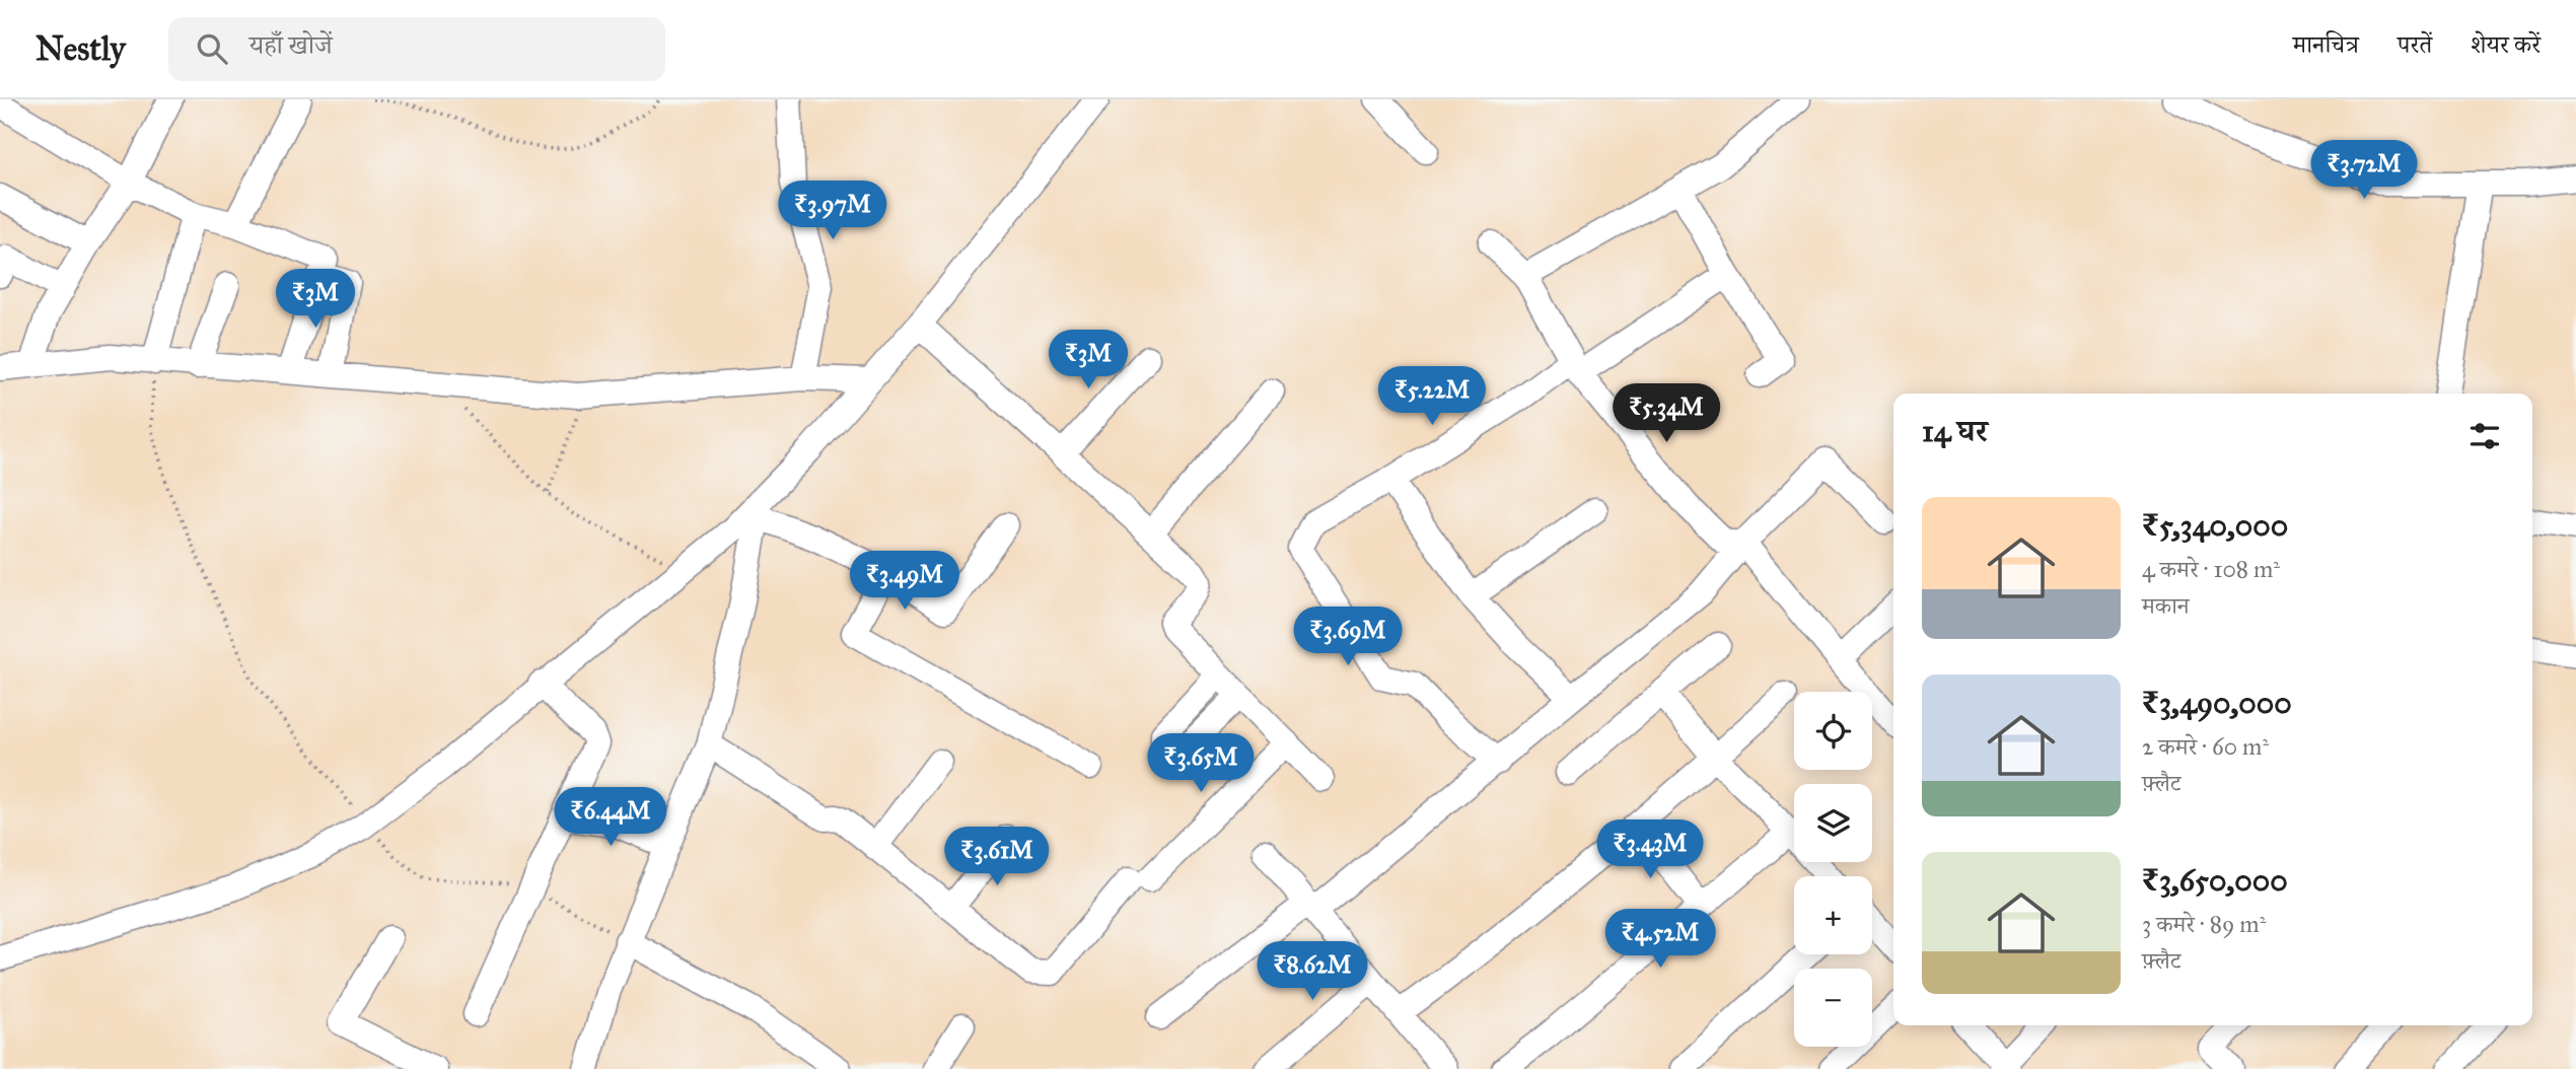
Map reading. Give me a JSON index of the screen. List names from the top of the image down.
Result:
{
  "page": {
    "header": "Nestly",
    "search": "यहाँ खोजें",
    "nav": ["मानचित्र", "परतें", "शेयर करें"],
    "price": [
      "₹3.72M",
      "₹3.97M",
      "₹3M",
      "₹3M",
      "₹5.22M",
      "₹5.34M",
      "₹3.49M",
      "₹3.69M",
      "₹3.65M",
      "₹6.44M",
      "₹3.43M",
      "₹3.61M",
      "₹4.52M",
      "₹8.62M"
    ],
    "heading": "14 घर",
    "list": [
      {
        "name": "₹5,340,000",
        "note": "4 कमरे · 108 m² · मकान"
      },
      {
        "name": "₹3,490,000",
        "note": "2 कमरे · 60 m² · फ़्लैट"
      },
      {
        "name": "₹3,650,000",
        "note": "3 कमरे · 89 m² · फ़्लैट"
      }
    ],
    "map_buttons": ["+", "−"]
  }
}
